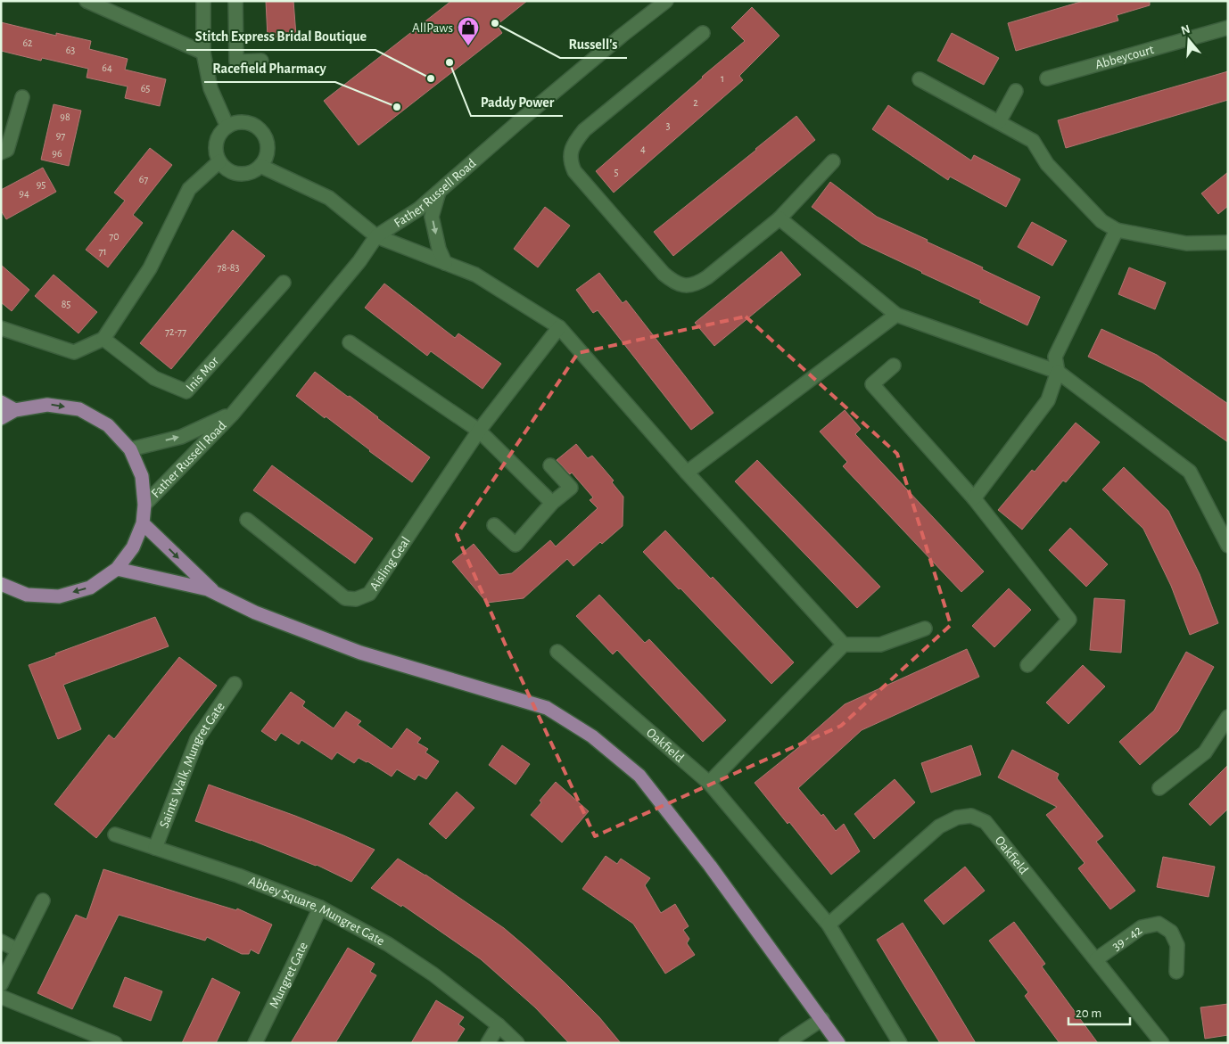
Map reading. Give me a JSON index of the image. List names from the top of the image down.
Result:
{
  "streets": {
    "street": [
      "Abbeycourt",
      "Father Russell Road",
      "Inis Mor",
      "Aisling Geal",
      "Oakfield",
      "Saints Walk, Mungret Gate",
      "Abbey Square, Mungret Gate",
      "39 - 42",
      "Mungret Gate"
    ]
  },
  "crossings": [
    ["Oakfield", "39 - 42"],
    ["Saints Walk, Mungret Gate", "Abbey Square, Mungret Gate"],
    ["Abbey Square, Mungret Gate", "Mungret Gate"]
  ],
  "places": {
    "other": [
      "Russell's",
      "Paddy Power",
      "Stitch Express Bridal Boutique",
      "Racefield Pharmacy"
    ],
    "shop": ["AllPaws"]
  },
  "house_numbers": [
    "62",
    "63",
    "64",
    "1",
    "65",
    "2",
    "98",
    "3",
    "97",
    "4",
    "96",
    "5",
    "67",
    "95",
    "94",
    "70",
    "71",
    "78-83",
    "85",
    "72-77"
  ],
  "scale_bar": "20 m",
  "north": "top"
}
